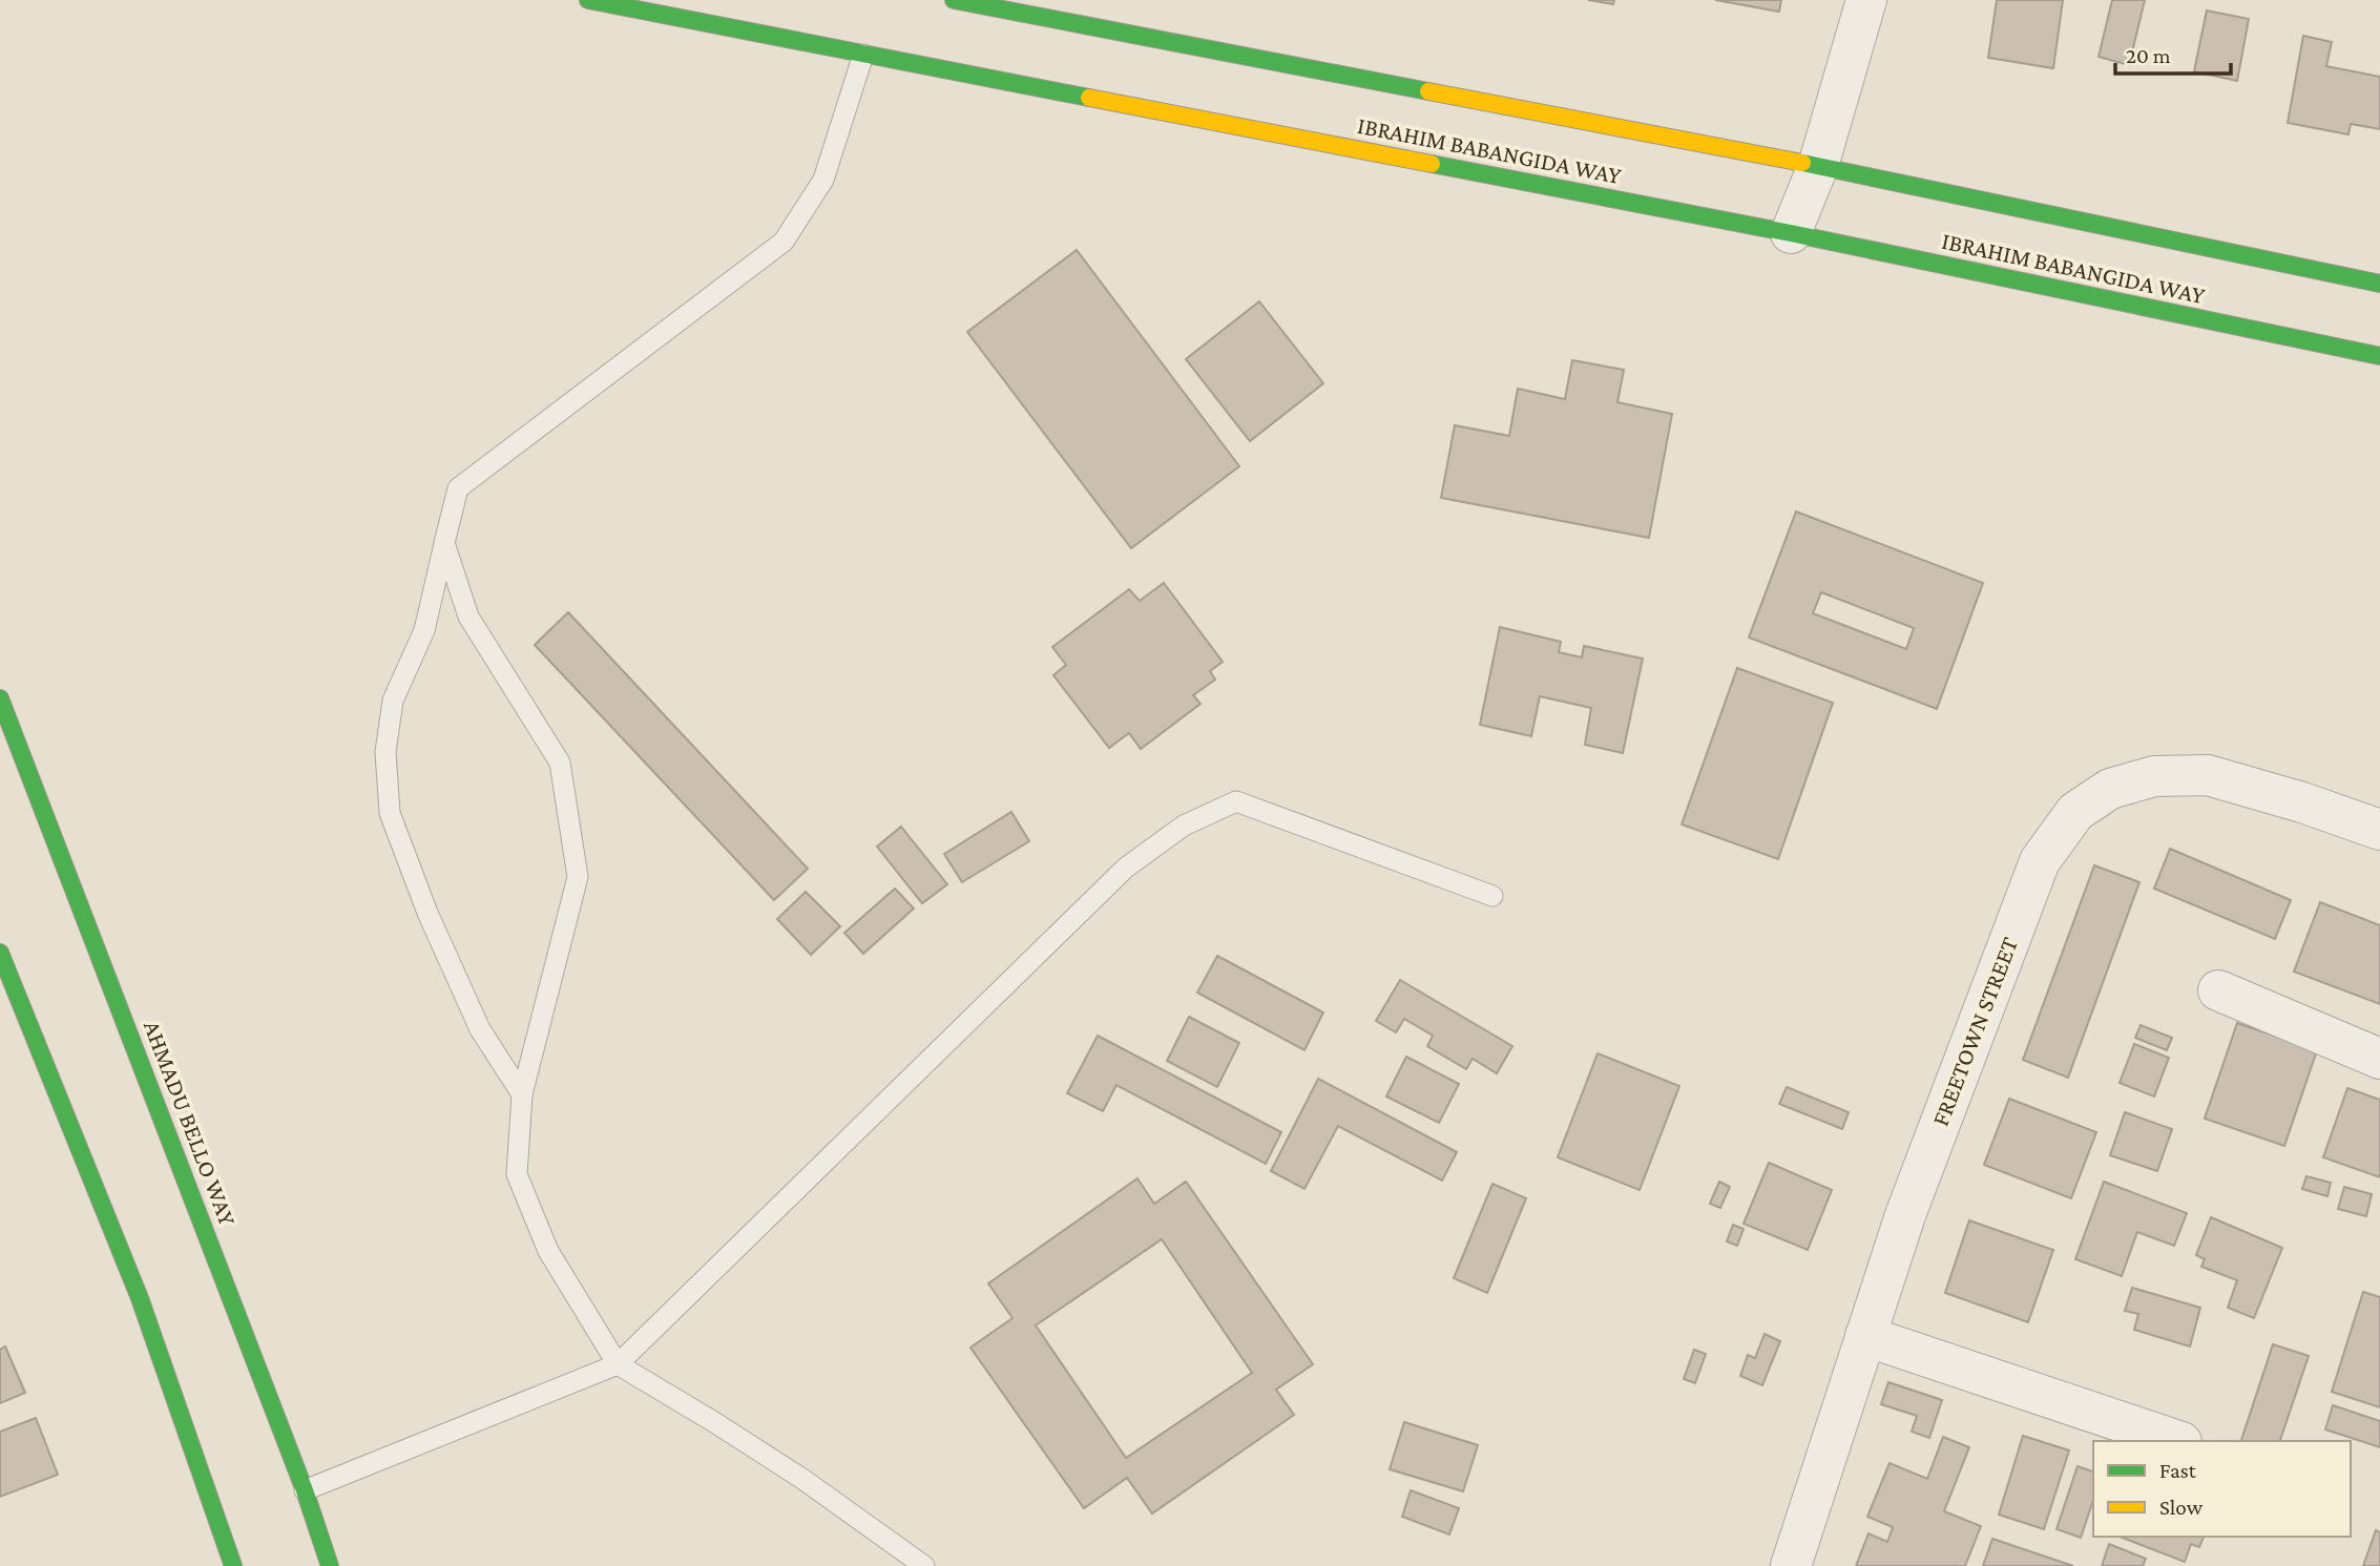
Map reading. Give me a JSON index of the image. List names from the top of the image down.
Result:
{
  "streets": {
    "main road": ["IBRAHIM BABANGIDA WAY", "AHMADU BELLO WAY"],
    "street": ["FREETOWN STREET"]
  },
  "legend": ["Fast", "Slow"],
  "scale_bar": "20 m"
}
